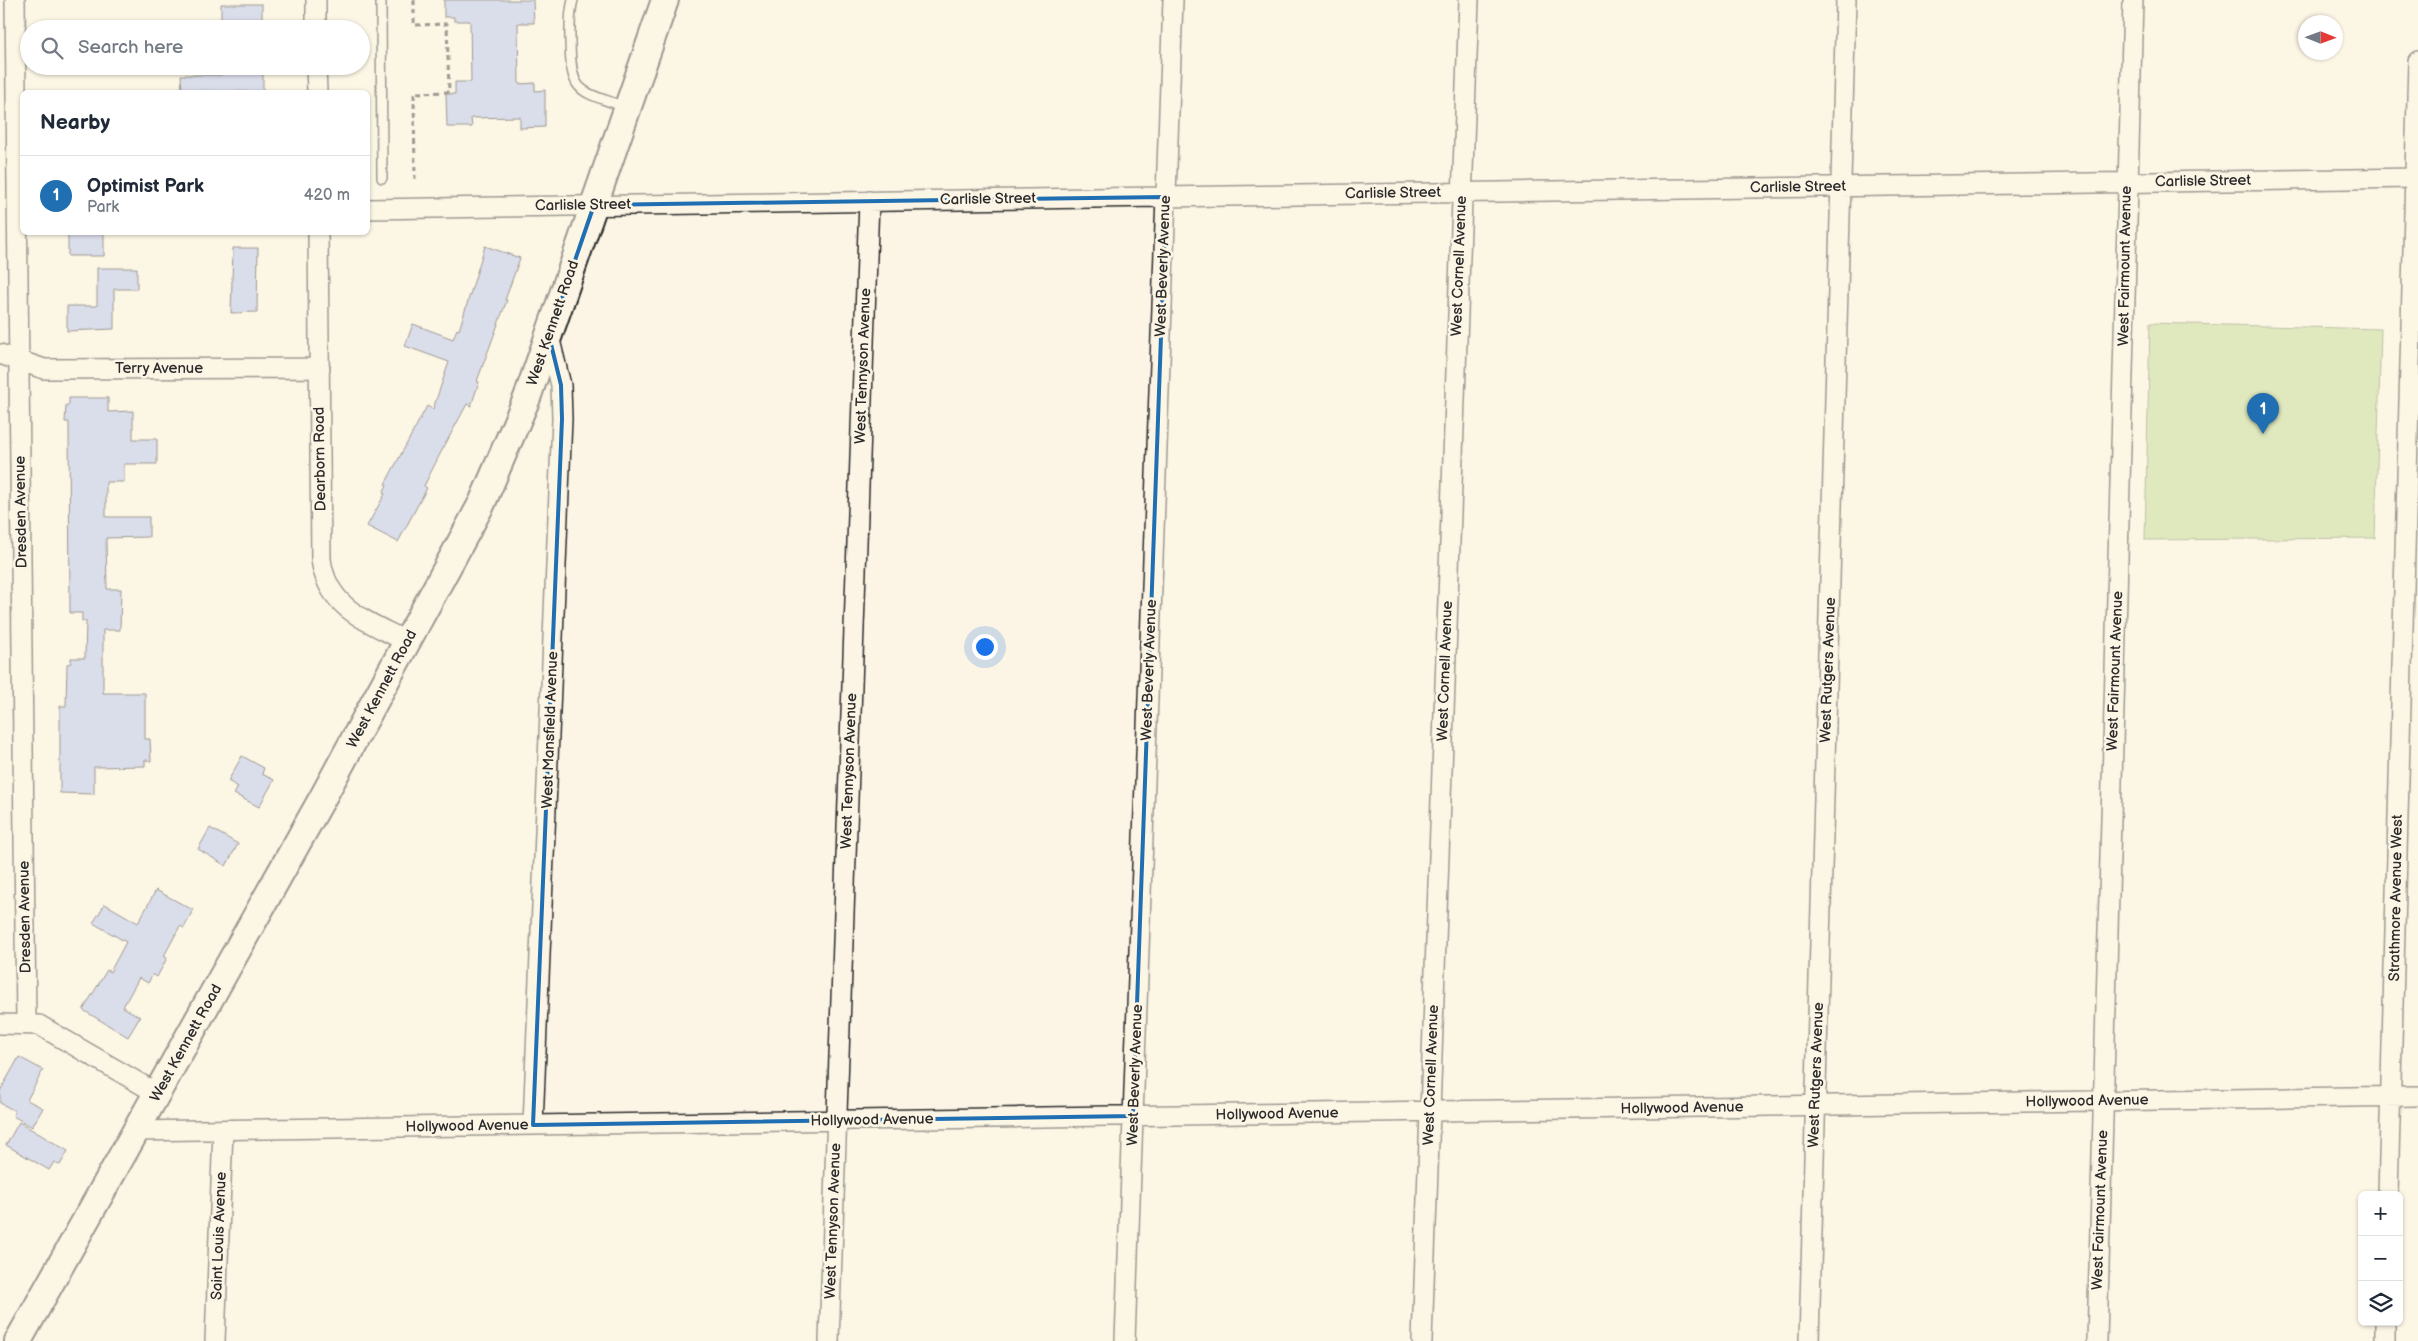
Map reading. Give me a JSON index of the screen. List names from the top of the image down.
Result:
{
  "streets": {
    "street": [
      "Carlisle Street",
      "West Beverly Avenue",
      "West Cornell Avenue",
      "West Fairmount Avenue",
      "West Kennett Road",
      "West Tennyson Avenue",
      "Terry Avenue",
      "Dearborn Road",
      "Dresden Avenue",
      "West Rutgers Avenue",
      "West Mansfield Avenue",
      "Strathmore Avenue West",
      "Hollywood Avenue",
      "Saint Louis Avenue"
    ]
  },
  "crossings": [
    ["Carlisle Street", "West Beverly Avenue"],
    ["Carlisle Street", "West Cornell Avenue"],
    ["Carlisle Street", "West Fairmount Avenue"],
    ["Carlisle Street", "West Kennett Road"],
    ["Carlisle Street", "West Tennyson Avenue"],
    ["Carlisle Street", "West Rutgers Avenue"],
    ["Carlisle Street", "Strathmore Avenue West"],
    ["West Beverly Avenue", "Hollywood Avenue"],
    ["West Cornell Avenue", "Hollywood Avenue"],
    ["West Fairmount Avenue", "Hollywood Avenue"],
    ["West Kennett Road", "Dearborn Road"],
    ["West Kennett Road", "West Mansfield Avenue"],
    ["West Kennett Road", "Hollywood Avenue"],
    ["West Tennyson Avenue", "Hollywood Avenue"],
    ["Terry Avenue", "Dearborn Road"],
    ["Terry Avenue", "Dresden Avenue"],
    ["West Rutgers Avenue", "Hollywood Avenue"],
    ["West Mansfield Avenue", "Hollywood Avenue"],
    ["Strathmore Avenue West", "Hollywood Avenue"],
    ["Hollywood Avenue", "Saint Louis Avenue"]
  ],
  "north": "right",
  "page": {
    "search": "Search here",
    "heading": "Nearby",
    "list": [
      {
        "mark": "1",
        "name": "Optimist Park",
        "note": "Park",
        "value": "420 m"
      }
    ],
    "pins": "1",
    "map_buttons": ["+", "−"]
  }
}
